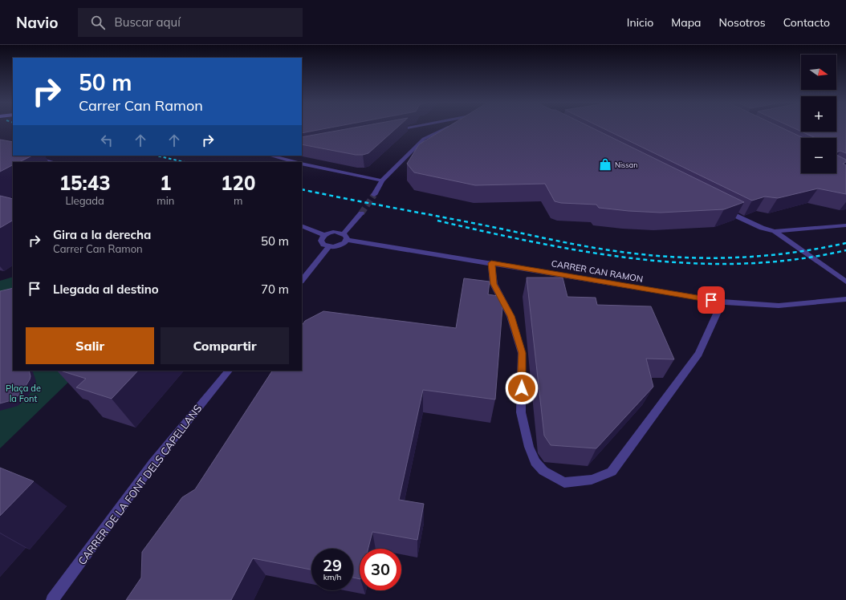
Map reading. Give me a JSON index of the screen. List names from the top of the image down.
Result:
{
  "streets": {
    "street": ["CARRER CAN RAMON", "CARRER DE LA FONT DELS CAPELLANS"]
  },
  "parks": ["Plaça de la Font"],
  "places": {
    "shop": ["Nissan"]
  },
  "north": "right",
  "page": {
    "header": "Navio",
    "search": "Buscar aquí",
    "nav": [
      "Inicio",
      "Mapa",
      "Nosotros",
      "Contacto"
    ],
    "map_buttons": ["+", "−"],
    "turn": ["50 m", "Carrer Can Ramon"],
    "eta": [
      "15:43",
      "Llegada",
      "1",
      "min",
      "120",
      "m"
    ],
    "list": [
      {
        "name": "Gira a la derecha",
        "note": "Carrer Can Ramon",
        "value": "50 m"
      },
      {
        "name": "Llegada al destino",
        "value": "70 m"
      }
    ],
    "buttons": ["Salir", "Compartir"],
    "speed": "29 km/h",
    "limit": "30"
  }
}
